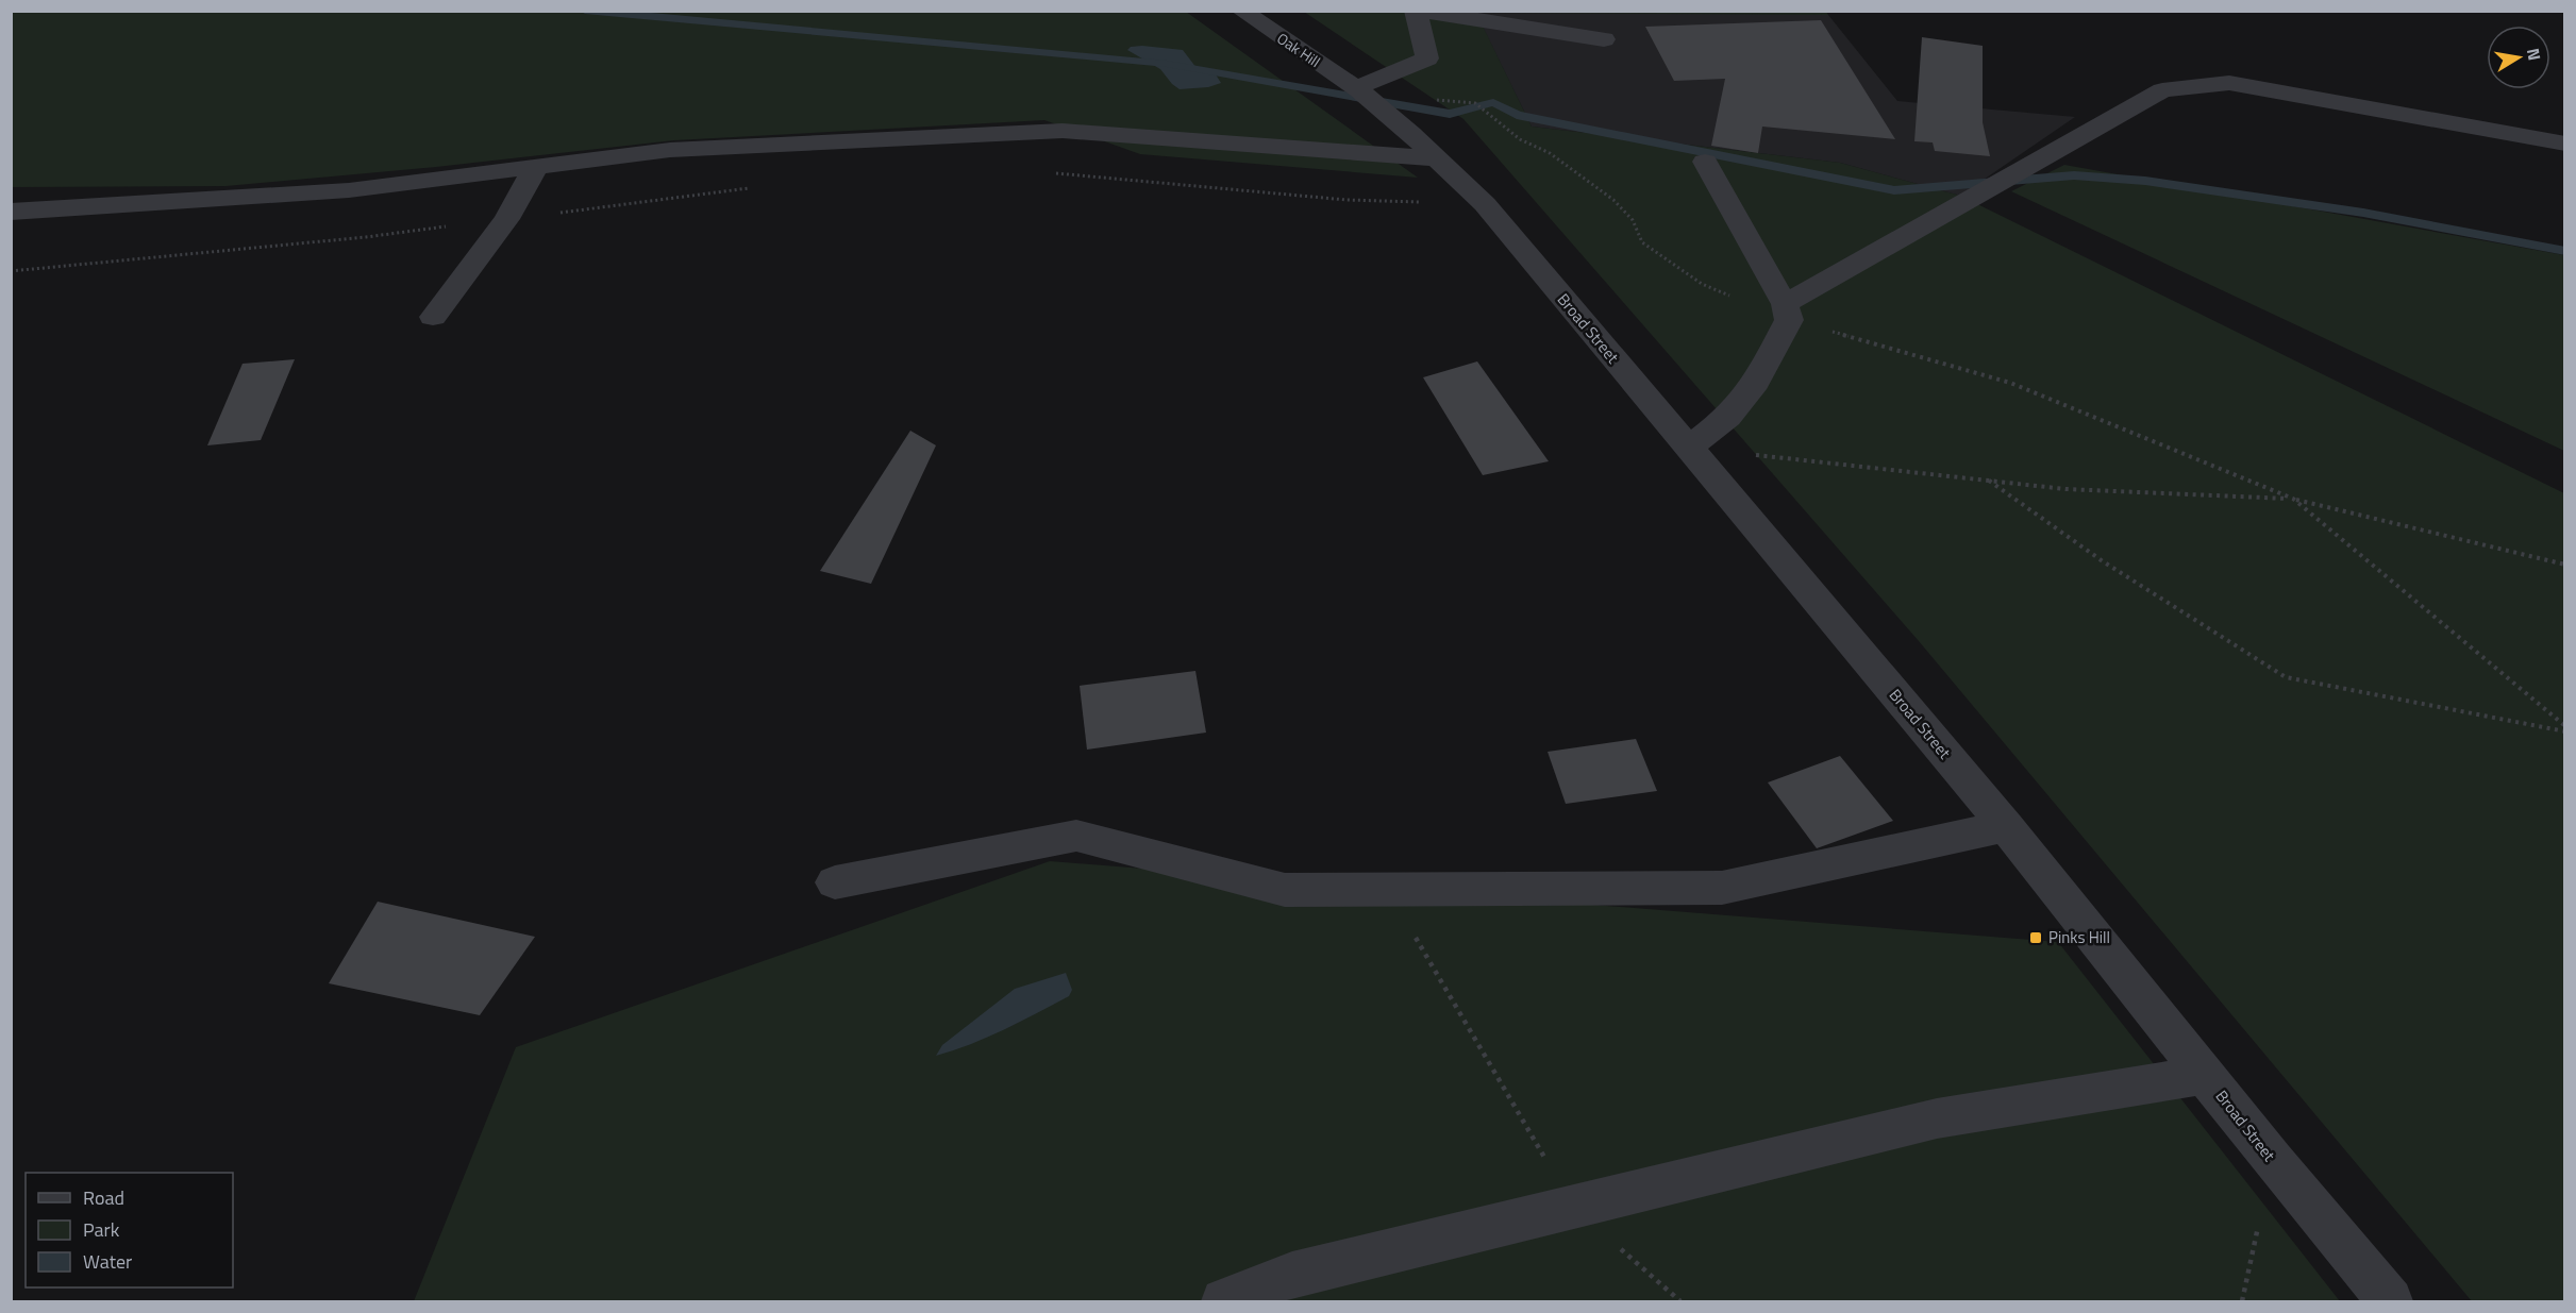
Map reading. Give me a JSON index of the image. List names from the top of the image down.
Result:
{
  "streets": {
    "street": ["Oak Hill", "Broad Street"]
  },
  "crossings": [
    ["Oak Hill", "Broad Street"]
  ],
  "places": {
    "transit": ["Pinks Hill"]
  },
  "legend": ["Road", "Park", "Water"],
  "north": "right"
}
